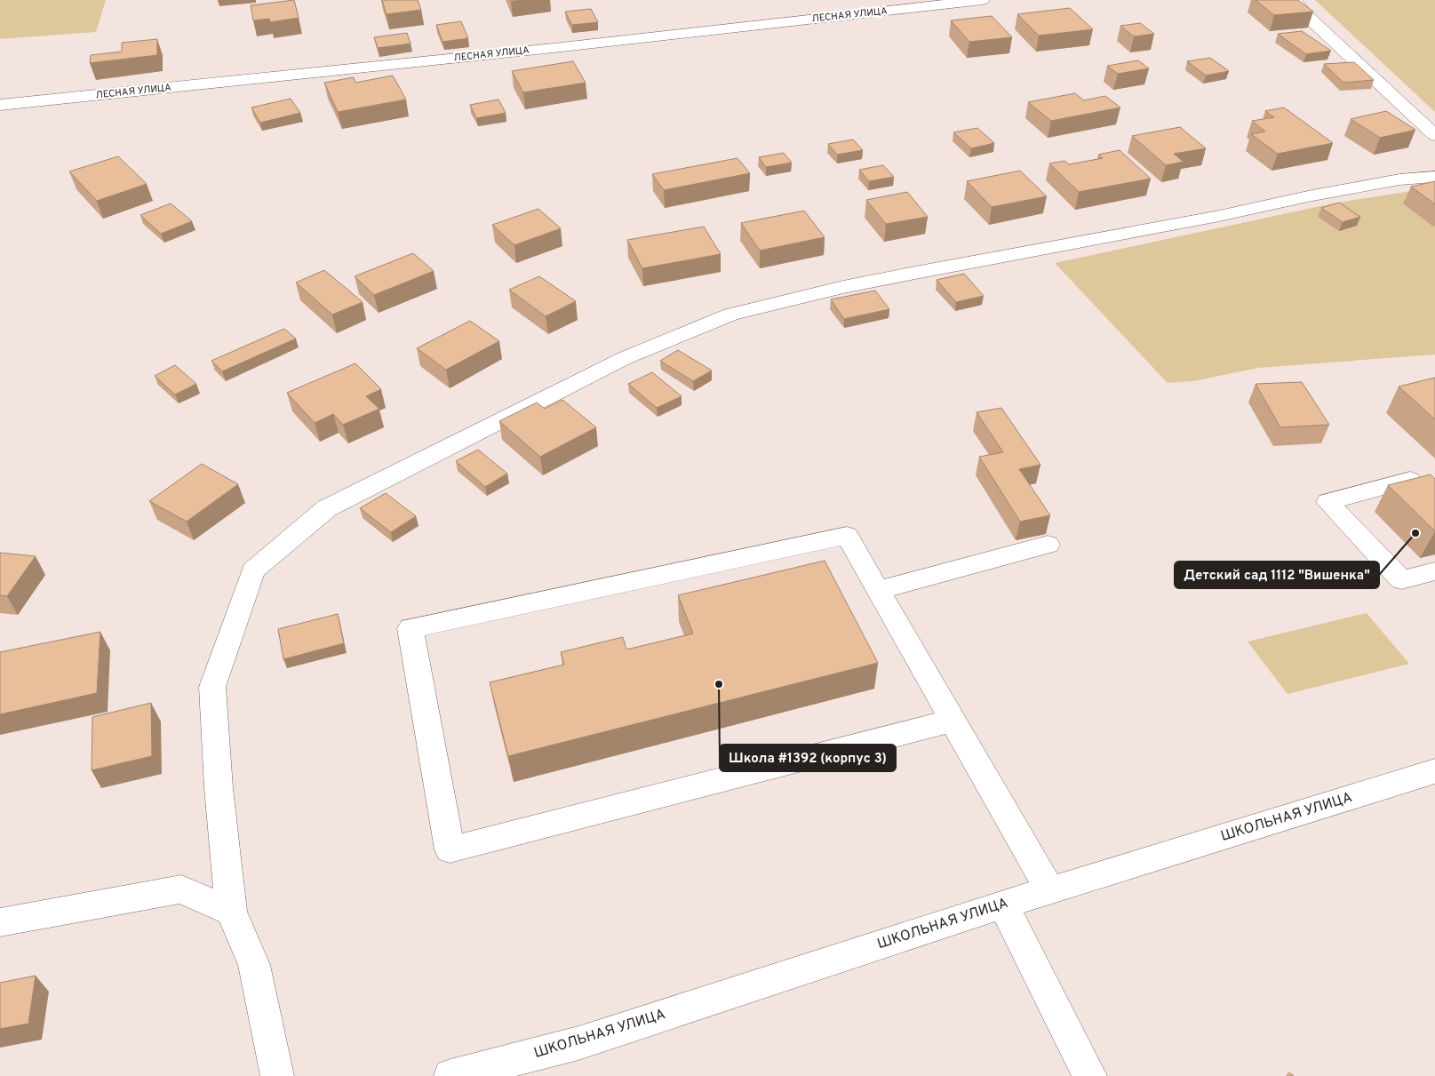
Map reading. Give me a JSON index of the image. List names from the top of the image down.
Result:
{
  "streets": {
    "street": ["ЛЕСНАЯ УЛИЦА", "ШКОЛЬНАЯ УЛИЦА"]
  },
  "places": ["Детский сад 1112 \"Вишенка\"", "Школа #1392 (корпус 3)"]
}
